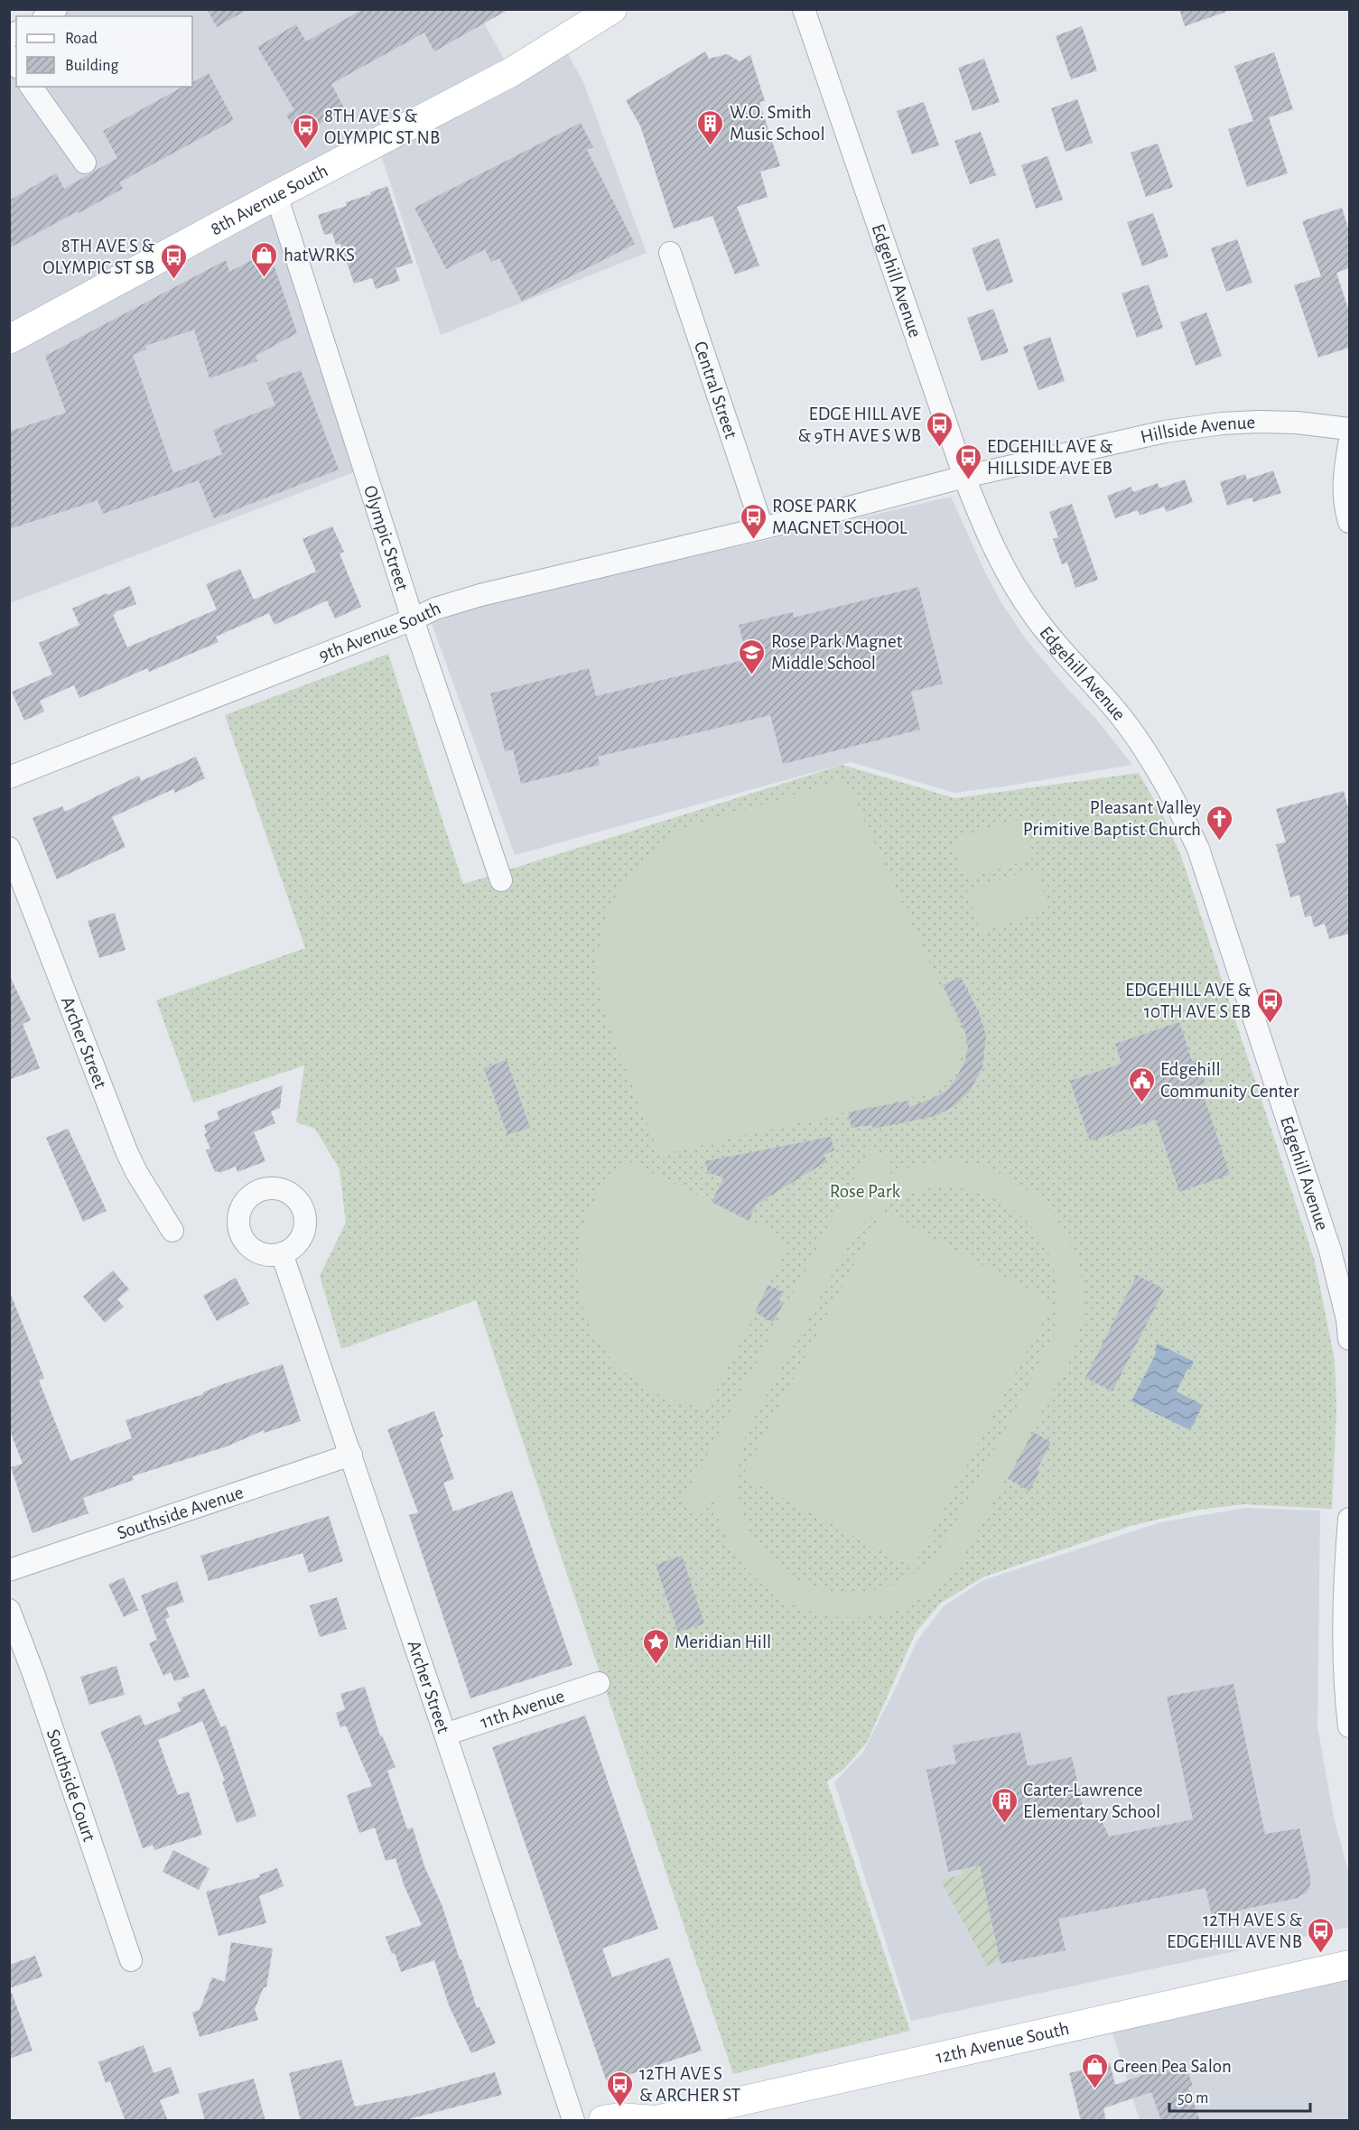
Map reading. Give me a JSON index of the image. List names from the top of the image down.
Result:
{
  "streets": {
    "main road": ["8th Avenue South", "12th Avenue South"],
    "street": [
      "Edgehill Avenue",
      "Central Street",
      "Hillside Avenue",
      "Olympic Street",
      "9th Avenue South",
      "Archer Street",
      "Southside Avenue",
      "11th Avenue",
      "Southside Court"
    ]
  },
  "crossings": [
    ["8th Avenue South", "Olympic Street"],
    ["Edgehill Avenue", "Hillside Avenue"],
    ["Central Street", "Hillside Avenue"],
    ["Central Street", "9th Avenue South"],
    ["Hillside Avenue", "9th Avenue South"],
    ["Olympic Street", "9th Avenue South"],
    ["Archer Street", "Southside Avenue"],
    ["Archer Street", "11th Avenue"]
  ],
  "parks": ["Rose Park"],
  "places": {
    "building": ["W.O. Smith Music School", "Carter-Lawrence Elementary School"],
    "bus stop": [
      "8TH AVE S & OLYMPIC ST NB",
      "8TH AVE S & OLYMPIC ST SB",
      "EDGE HILL AVE & 9TH AVE S WB",
      "EDGEHILL AVE & HILLSIDE AVE EB",
      "ROSE PARK MAGNET SCHOOL",
      "EDGEHILL AVE & 10TH AVE S EB",
      "12TH AVE S & EDGEHILL AVE NB",
      "12TH AVE S & ARCHER ST"
    ],
    "shop": ["hatWRKS", "Green Pea Salon"],
    "school or university": ["Rose Park Magnet Middle School"],
    "church": ["Pleasant Valley Primitive Baptist Church"],
    "public building": ["Edgehill Community Center"],
    "place": ["Meridian Hill"]
  },
  "legend": ["Road", "Building"],
  "scale_bar": "50 m"
}
